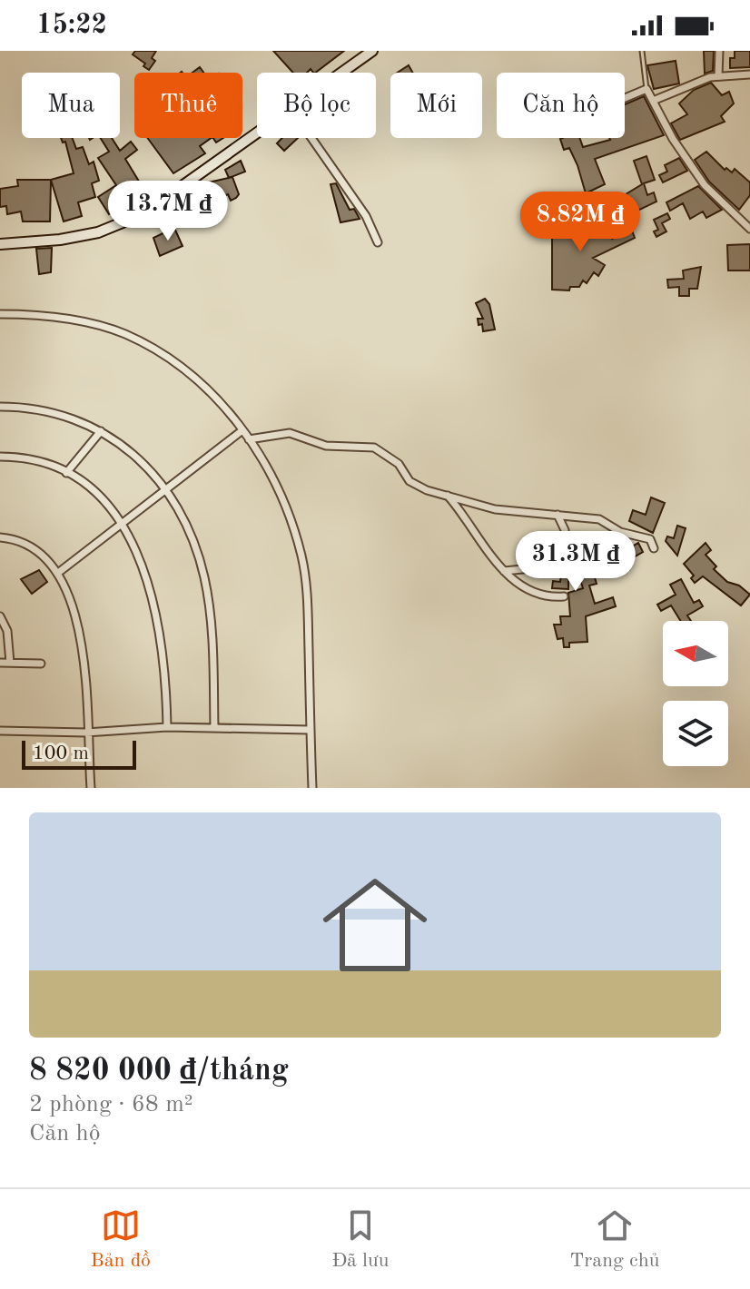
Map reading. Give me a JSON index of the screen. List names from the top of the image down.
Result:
{
  "scale_bar": "100 m",
  "north": "left",
  "page": {
    "status": "15:22",
    "chip": [
      "Mua",
      "Thuê",
      "Bộ lọc",
      "Mới",
      "Căn hộ"
    ],
    "price": ["13.7M ₫", "8.82M ₫", "31.3M ₫"],
    "scale": "100 m",
    "list": [
      {
        "name": "8 820 000 ₫/tháng",
        "note": "2 phòng · 68 m² · Căn hộ"
      }
    ],
    "tabs": ["Bản đồ", "Đã lưu", "Trang chủ"]
  }
}
